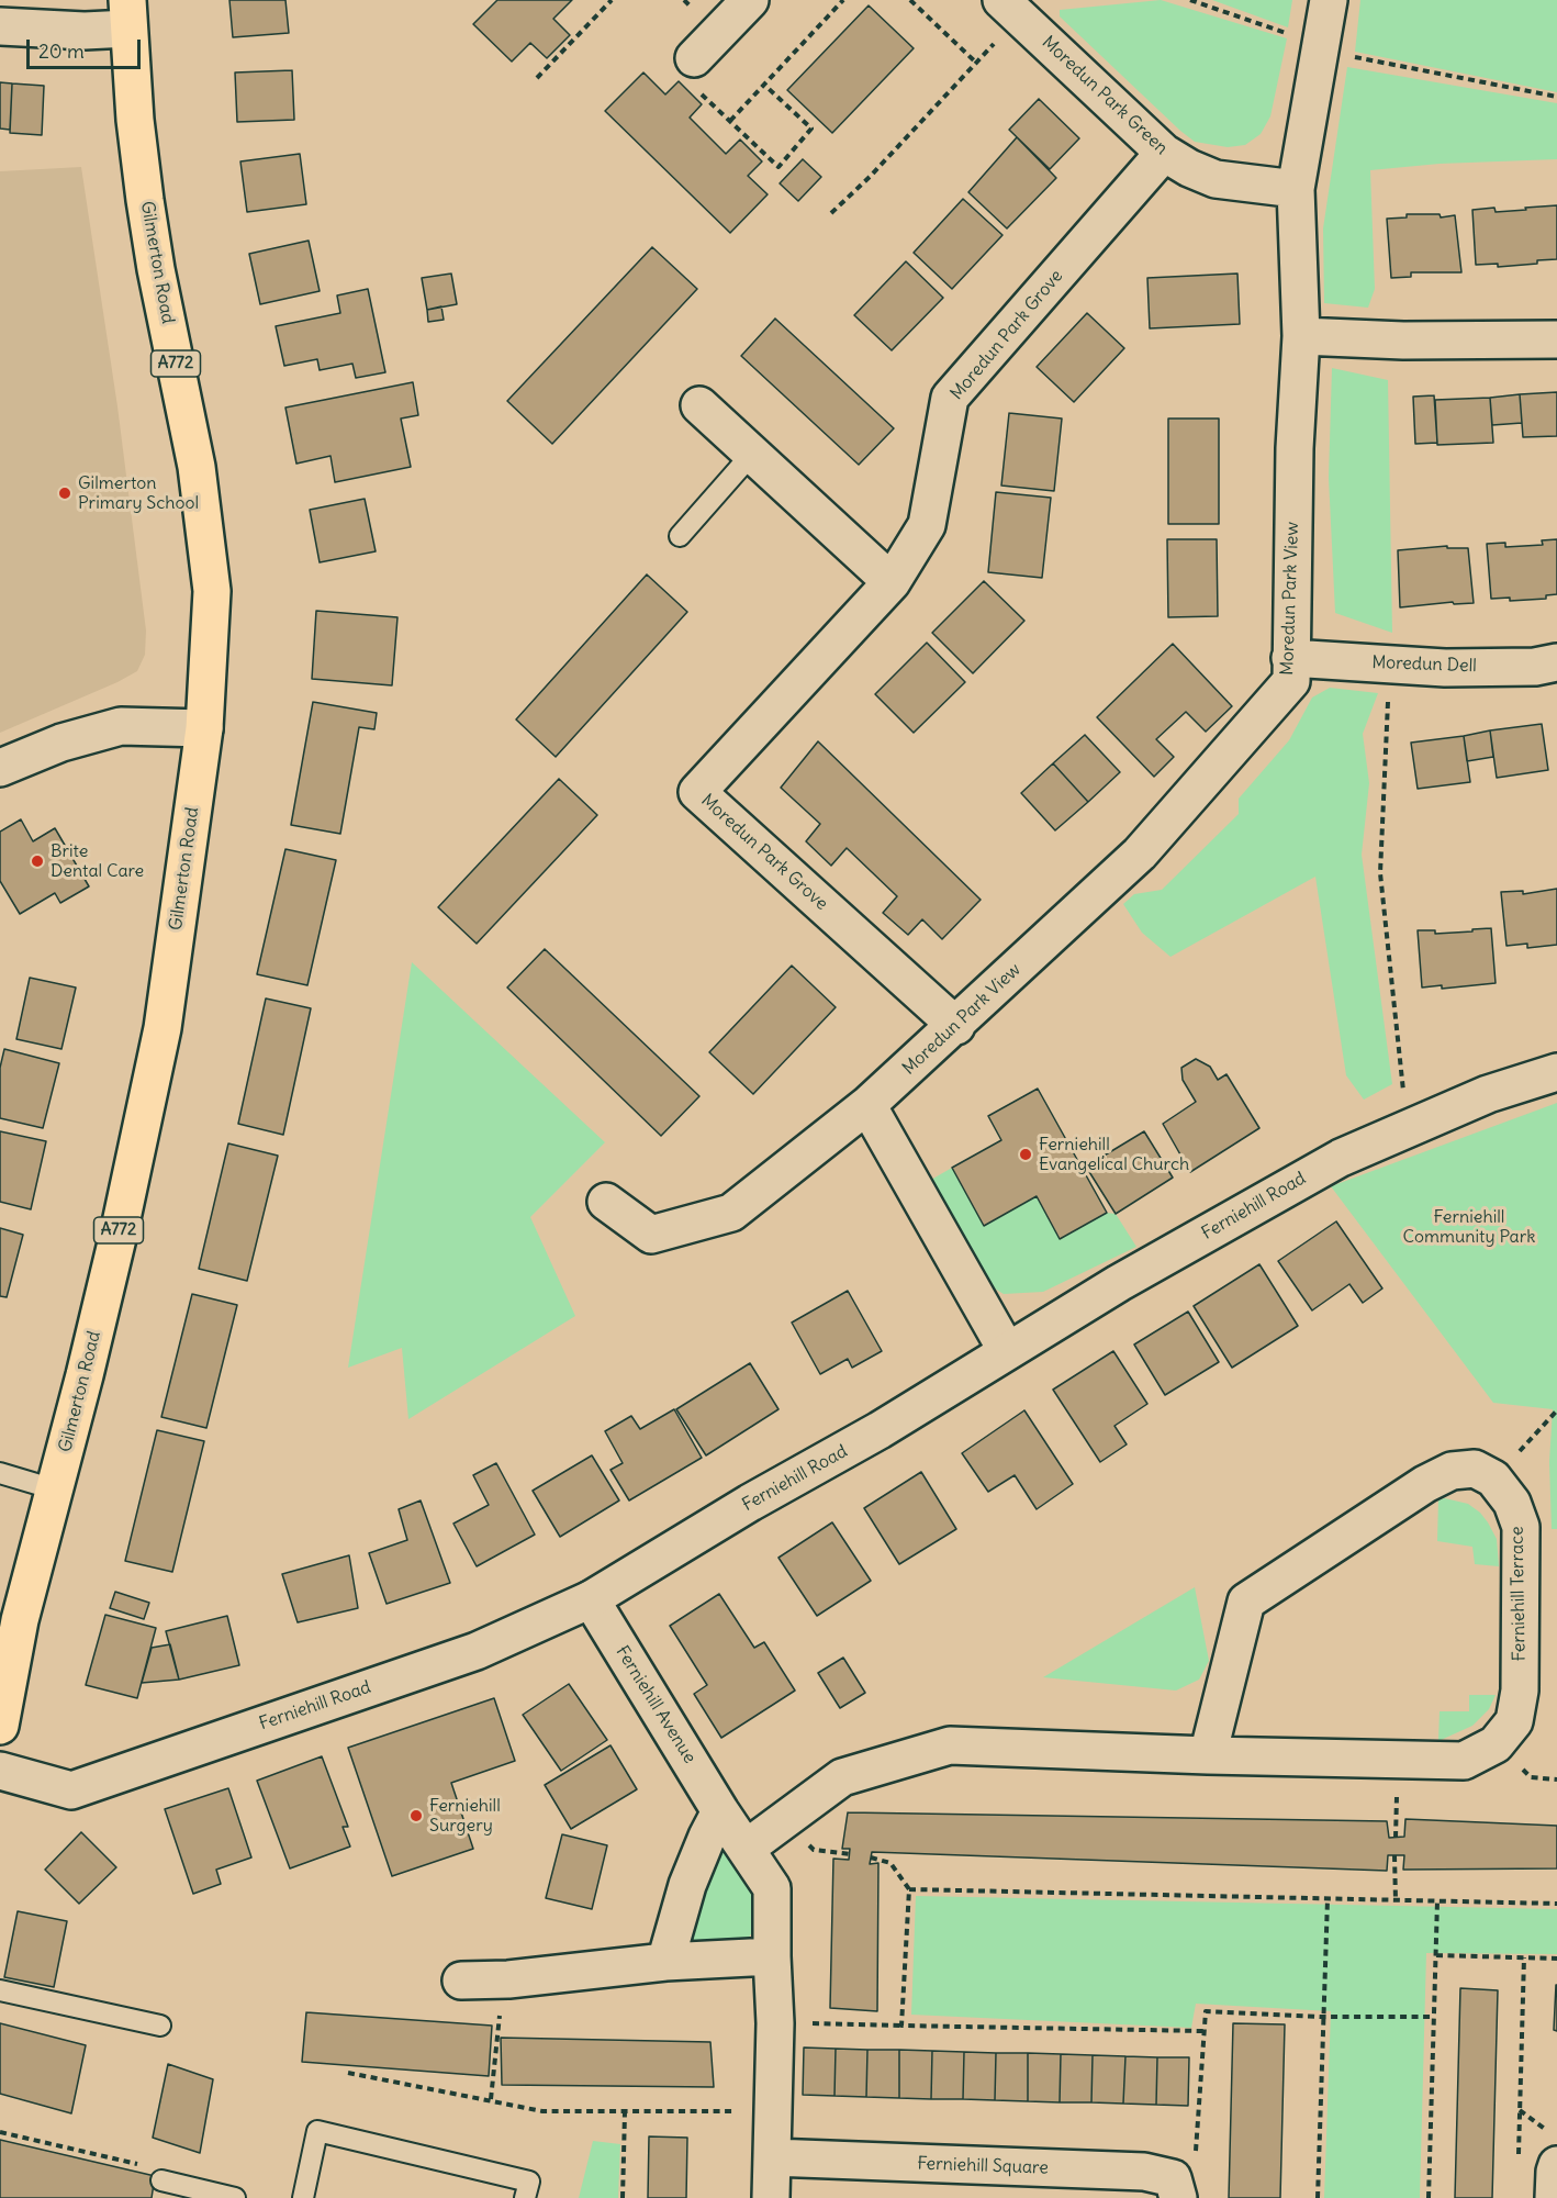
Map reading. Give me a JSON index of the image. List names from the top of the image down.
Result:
{
  "streets": {
    "main road": ["Gilmerton Road", "A772"],
    "street": [
      "Moredun Park Green",
      "Moredun Park Grove",
      "Moredun Park View",
      "Moredun Dell",
      "Ferniehill Road",
      "Ferniehill Terrace",
      "Ferniehill Avenue",
      "Ferniehill Square"
    ]
  },
  "crossings": [
    ["Moredun Park Green", "Moredun Park Grove"],
    ["Moredun Park Green", "Moredun Park View"],
    ["Moredun Park Grove", "Moredun Park View"],
    ["Moredun Park View", "Moredun Dell"],
    ["Ferniehill Road", "Ferniehill Avenue"],
    ["Ferniehill Terrace", "Ferniehill Avenue"],
    ["Ferniehill Avenue", "Ferniehill Square"]
  ],
  "parks": ["Ferniehill Community Park"],
  "places": [
    "Gilmerton Primary School",
    "Brite Dental Care",
    "Ferniehill Evangelical Church",
    "Ferniehill Surgery"
  ],
  "scale_bar": "20 m"
}
